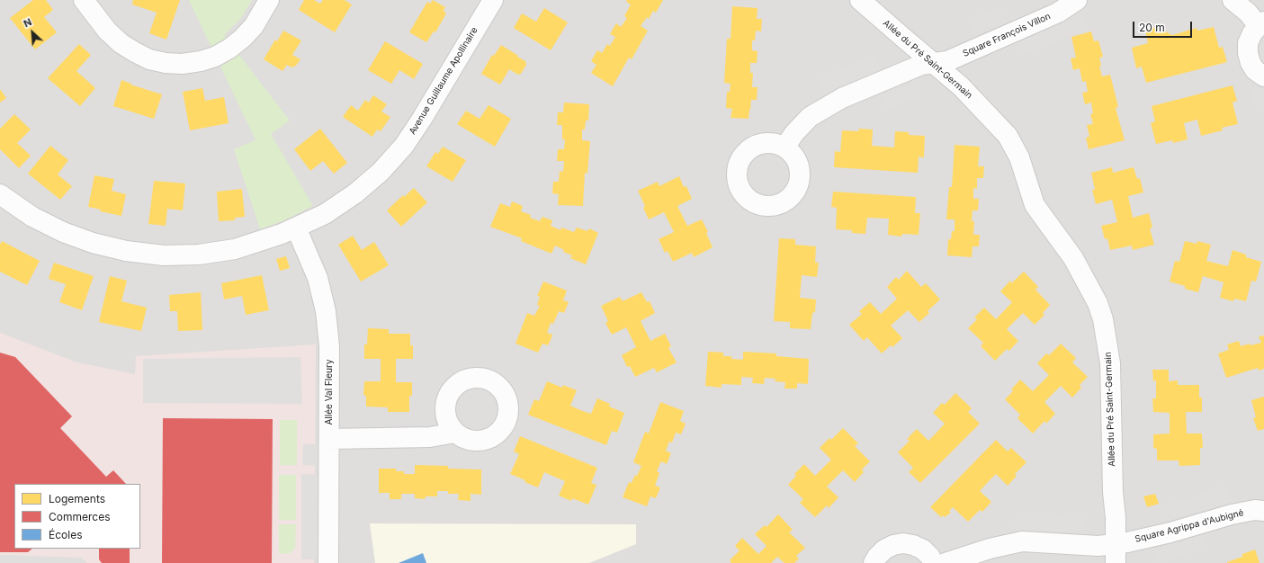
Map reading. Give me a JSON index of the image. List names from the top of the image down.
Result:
{
  "streets": {
    "street": [
      "Square François Villon",
      "Allée du Pré Saint-Germain",
      "Avenue Guillaume Apollinaire",
      "Allée Val Fleury",
      "Square Agrippa d'Aubigné"
    ]
  },
  "crossings": [
    ["Square François Villon", "Allée du Pré Saint-Germain"],
    ["Allée du Pré Saint-Germain", "Square Agrippa d'Aubigné"],
    ["Avenue Guillaume Apollinaire", "Allée Val Fleury"]
  ],
  "legend": ["Logements", "Commerces", "Écoles"],
  "scale_bar": "20 m",
  "north": "top left"
}
